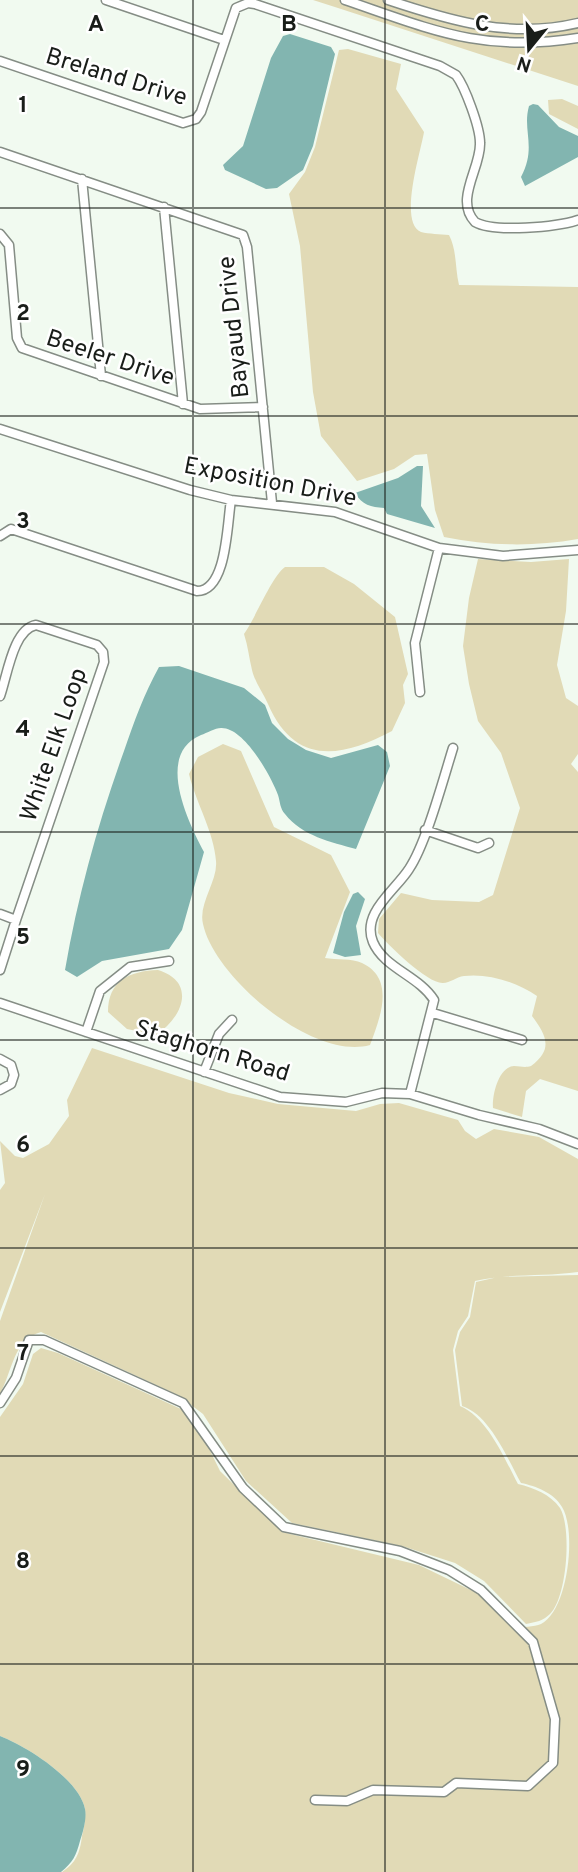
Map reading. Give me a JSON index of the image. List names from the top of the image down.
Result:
{
  "streets": {
    "street": [
      "Breland Drive",
      "Bayaud Drive",
      "Beeler Drive",
      "Exposition Drive",
      "White Elk Loop",
      "Staghorn Road"
    ]
  },
  "crossings": [
    ["Bayaud Drive", "Beeler Drive"],
    ["Bayaud Drive", "Exposition Drive"]
  ],
  "north": "bottom",
  "grid": {
    "columns": ["A", "B", "C"],
    "rows": [
      "1",
      "2",
      "3",
      "4",
      "5",
      "6",
      "7",
      "8",
      "9"
    ]
  }
}
